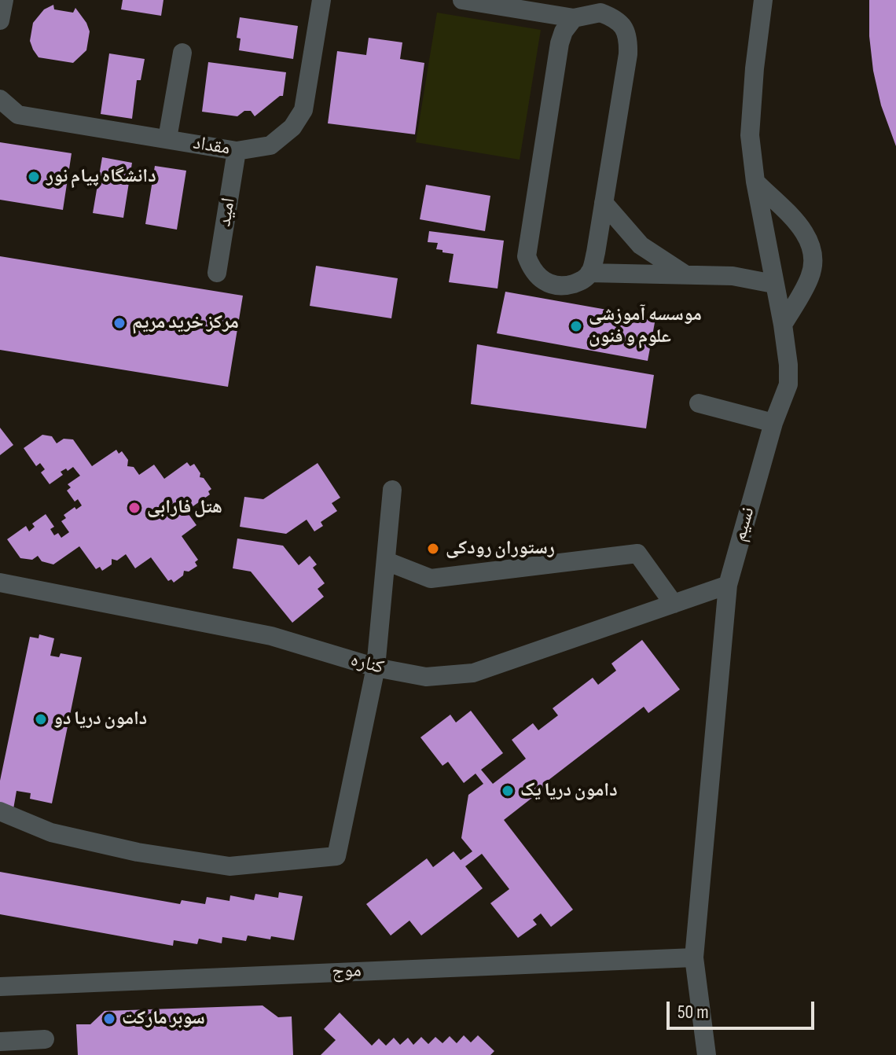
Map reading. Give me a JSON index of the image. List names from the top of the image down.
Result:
{
  "streets": {
    "street": [
      "مقداد",
      "امید",
      "نسیم",
      "کناره",
      "موج"
    ]
  },
  "crossings": [
    ["مقداد", "امید"],
    ["نسیم", "کناره"],
    ["نسیم", "موج"]
  ],
  "places": [
    "دانشگاه پیام نور",
    "مرکز خرید مریم",
    "موسسه آموزشی علوم و فنون",
    "هتل فارابی",
    "رستوران رودکی",
    "دامون دریا دو",
    "دامون دریا یک",
    "سوبر ماركت"
  ],
  "scale_bar": "50 m"
}
